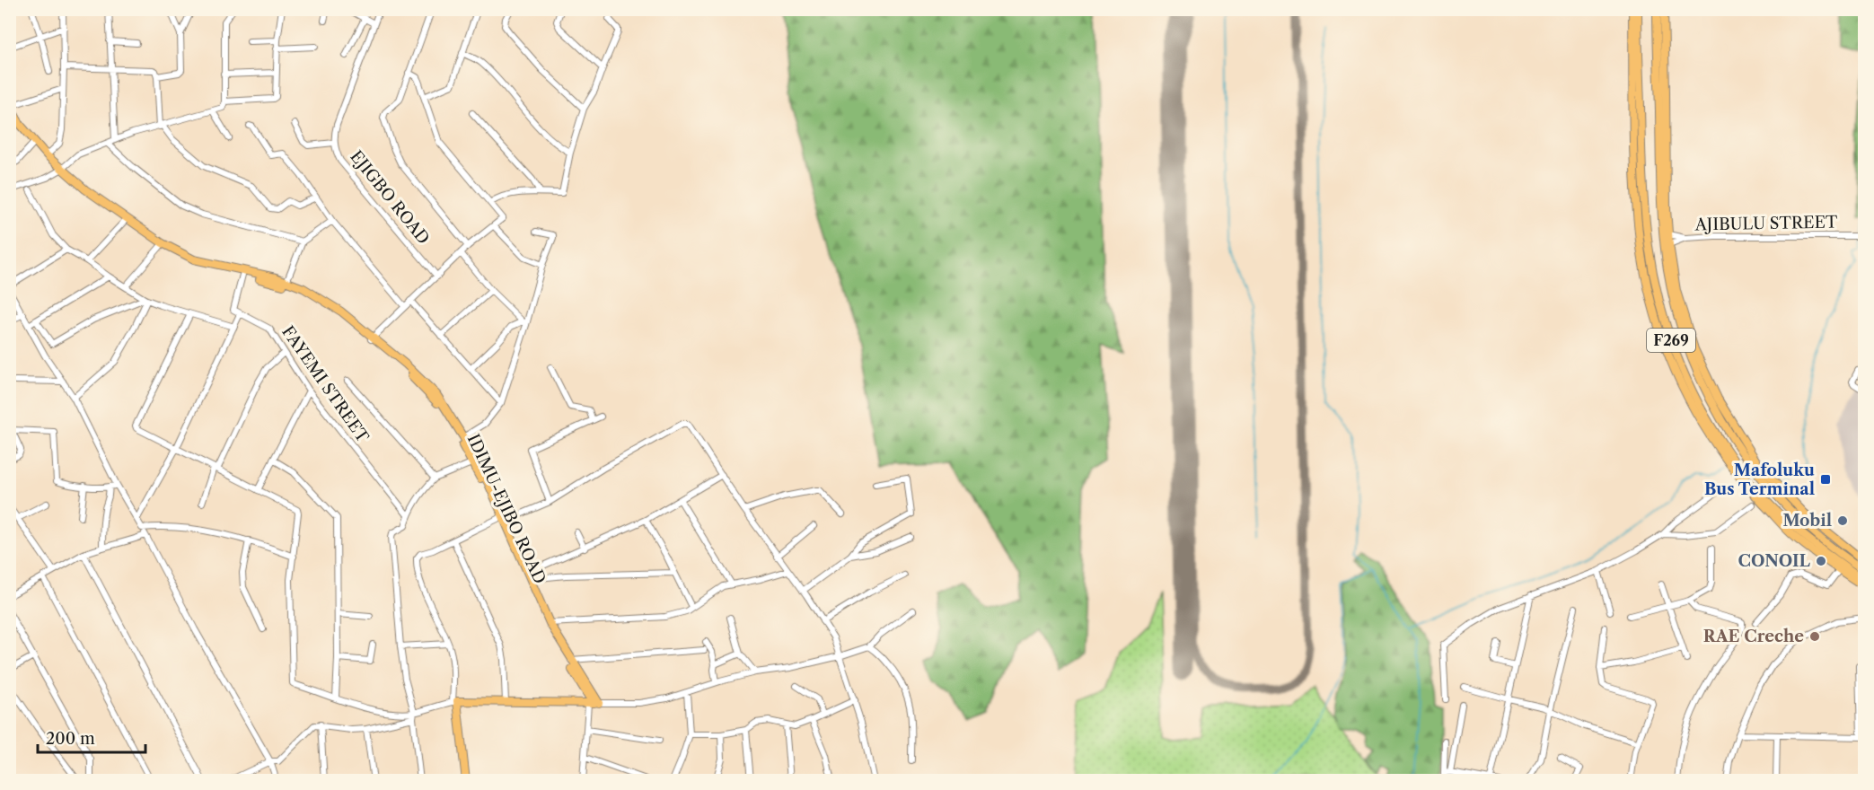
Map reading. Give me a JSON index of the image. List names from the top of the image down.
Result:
{
  "streets": {
    "highway": ["F269"],
    "main road": ["IDIMU-EJIBO ROAD"],
    "street": ["EJIGBO ROAD", "AJIBULU STREET", "FAYEMI STREET"]
  },
  "places": {
    "transit": ["Mafoluku Bus Terminal"],
    "other": ["Mobil", "CONOIL", "RAE Creche"]
  },
  "scale_bar": "200 m"
}
